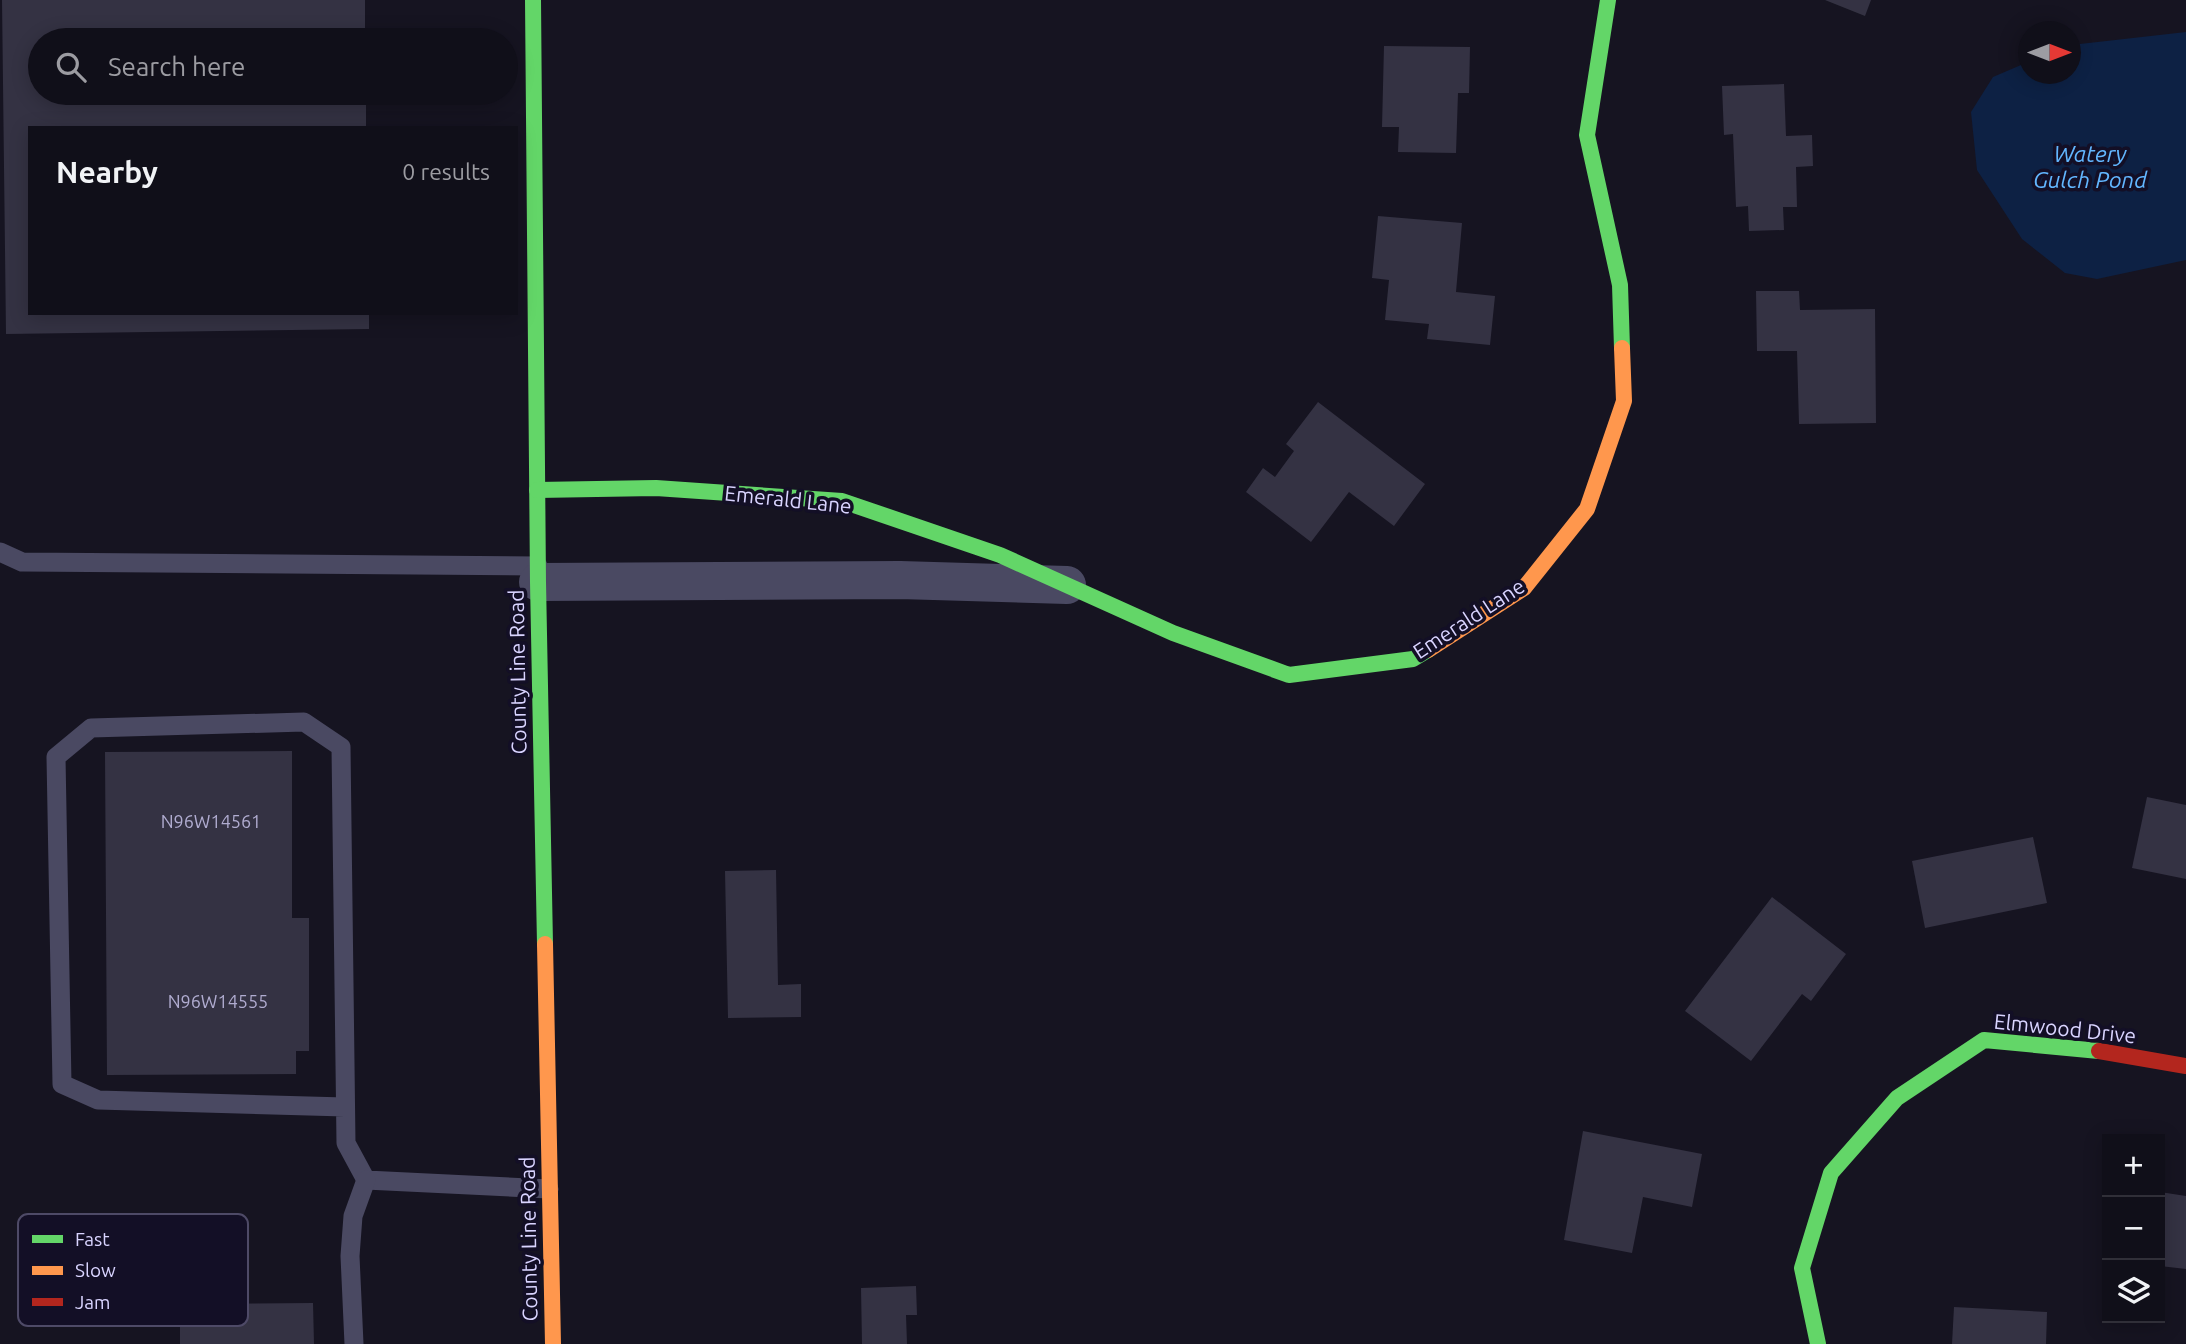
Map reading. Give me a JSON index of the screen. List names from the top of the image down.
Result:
{
  "streets": {
    "street": ["Emerald Lane", "County Line Road", "Elmwood Drive"]
  },
  "crossings": [
    ["Emerald Lane", "County Line Road"]
  ],
  "water": ["Watery Gulch Pond"],
  "house_numbers": ["N96W14561", "N96W14555"],
  "legend": ["Fast", "Slow", "Jam"],
  "north": "right",
  "page": {
    "search": "Search here",
    "heading": ["Nearby", "0 results"],
    "map_buttons": ["+", "−"]
  }
}
